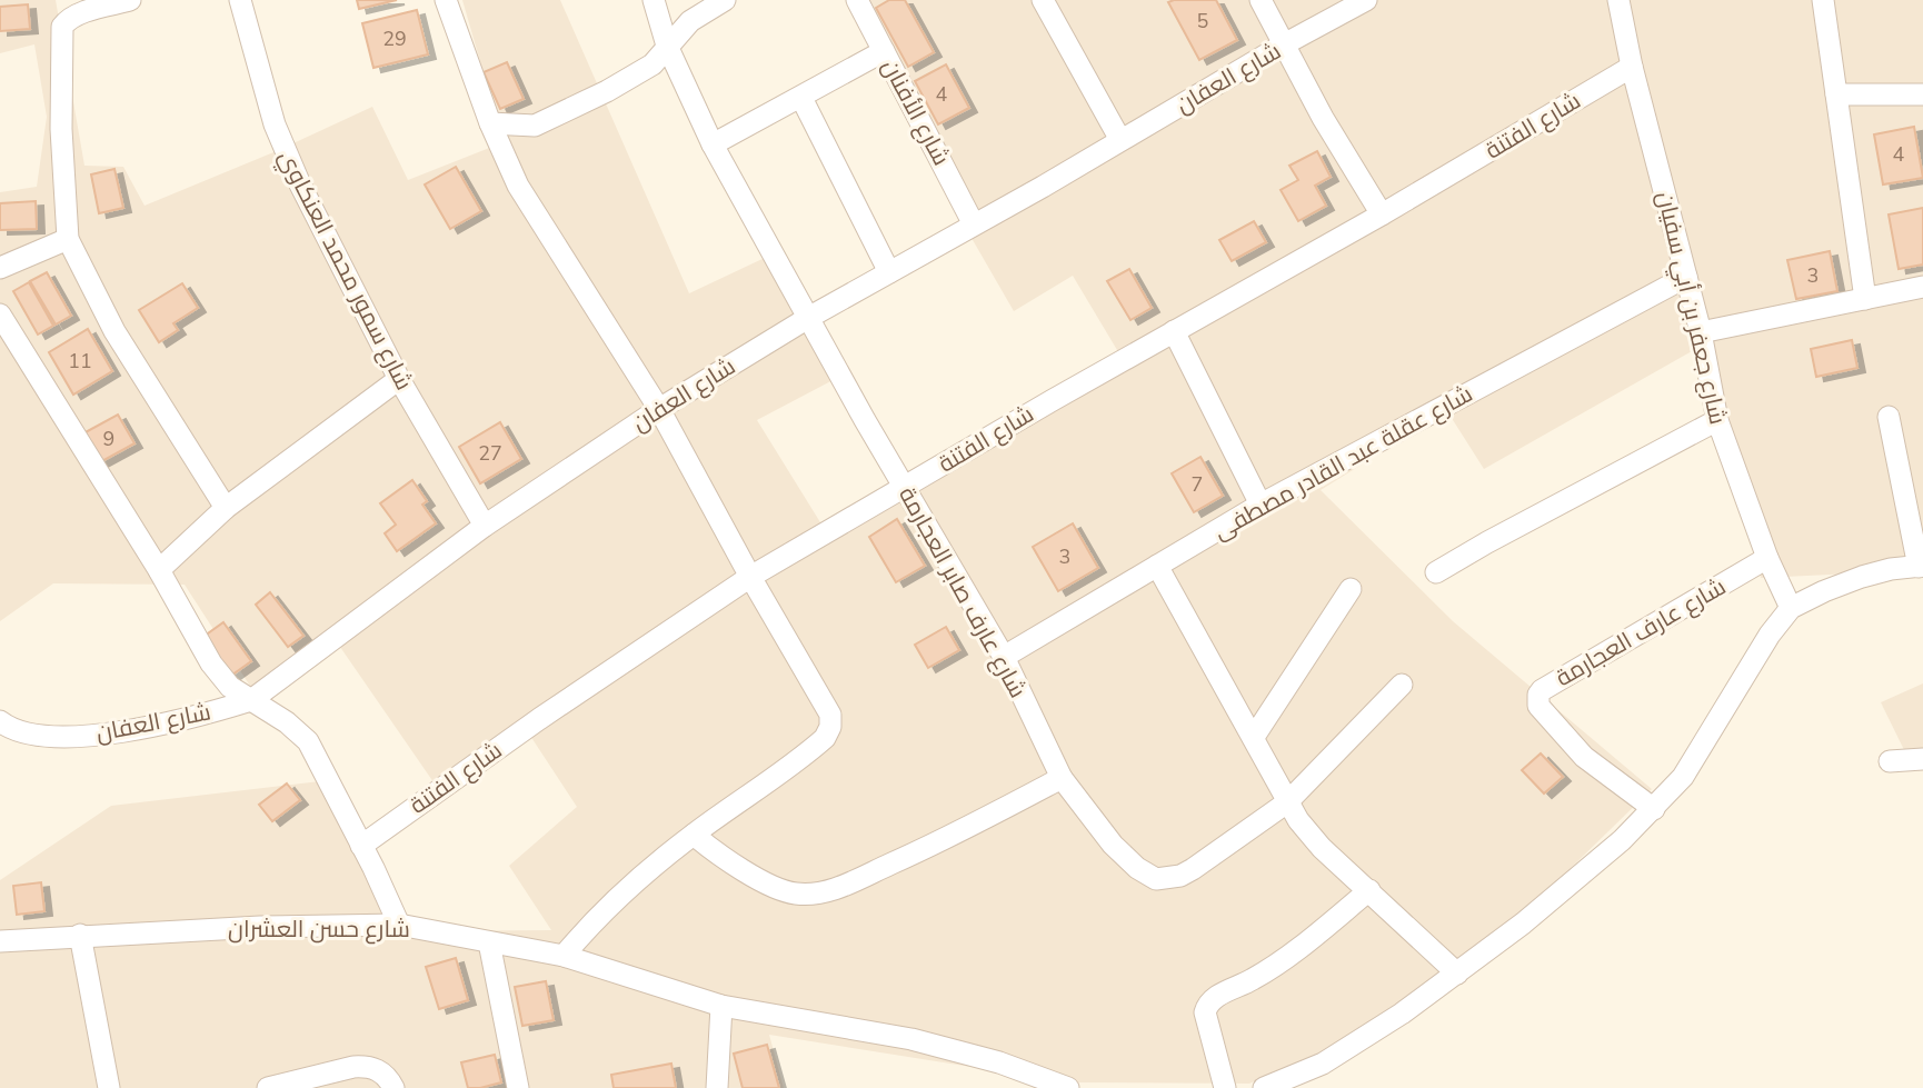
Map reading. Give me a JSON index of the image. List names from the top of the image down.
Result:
{
  "streets": {
    "street": [
      "شارع العفان",
      "شارع الأفنان",
      "شارع الفتنة",
      "شارع سمور محمد العنكاوي",
      "شارع جعفر بن أبي سفيان",
      "شارع عقلة عبد القادر مصطفى",
      "شارع عارف صابر العجارمة",
      "شارع عارف العجارمة",
      "شارع حسن العشران"
    ]
  },
  "crossings": [
    ["شارع العفان", "شارع الأفنان"],
    ["شارع العفان", "شارع سمور محمد العنكاوي"],
    ["شارع العفان", "شارع عارف صابر العجارمة"],
    ["شارع الفتنة", "شارع جعفر بن أبي سفيان"],
    ["شارع الفتنة", "شارع عارف صابر العجارمة"],
    ["شارع جعفر بن أبي سفيان", "شارع عقلة عبد القادر مصطفى"],
    ["شارع جعفر بن أبي سفيان", "شارع عارف العجارمة"],
    ["شارع عقلة عبد القادر مصطفى", "شارع عارف صابر العجارمة"]
  ],
  "house_numbers": [
    "5",
    "29",
    "4",
    "4",
    "3",
    "11",
    "9",
    "27",
    "7",
    "3"
  ]
}
